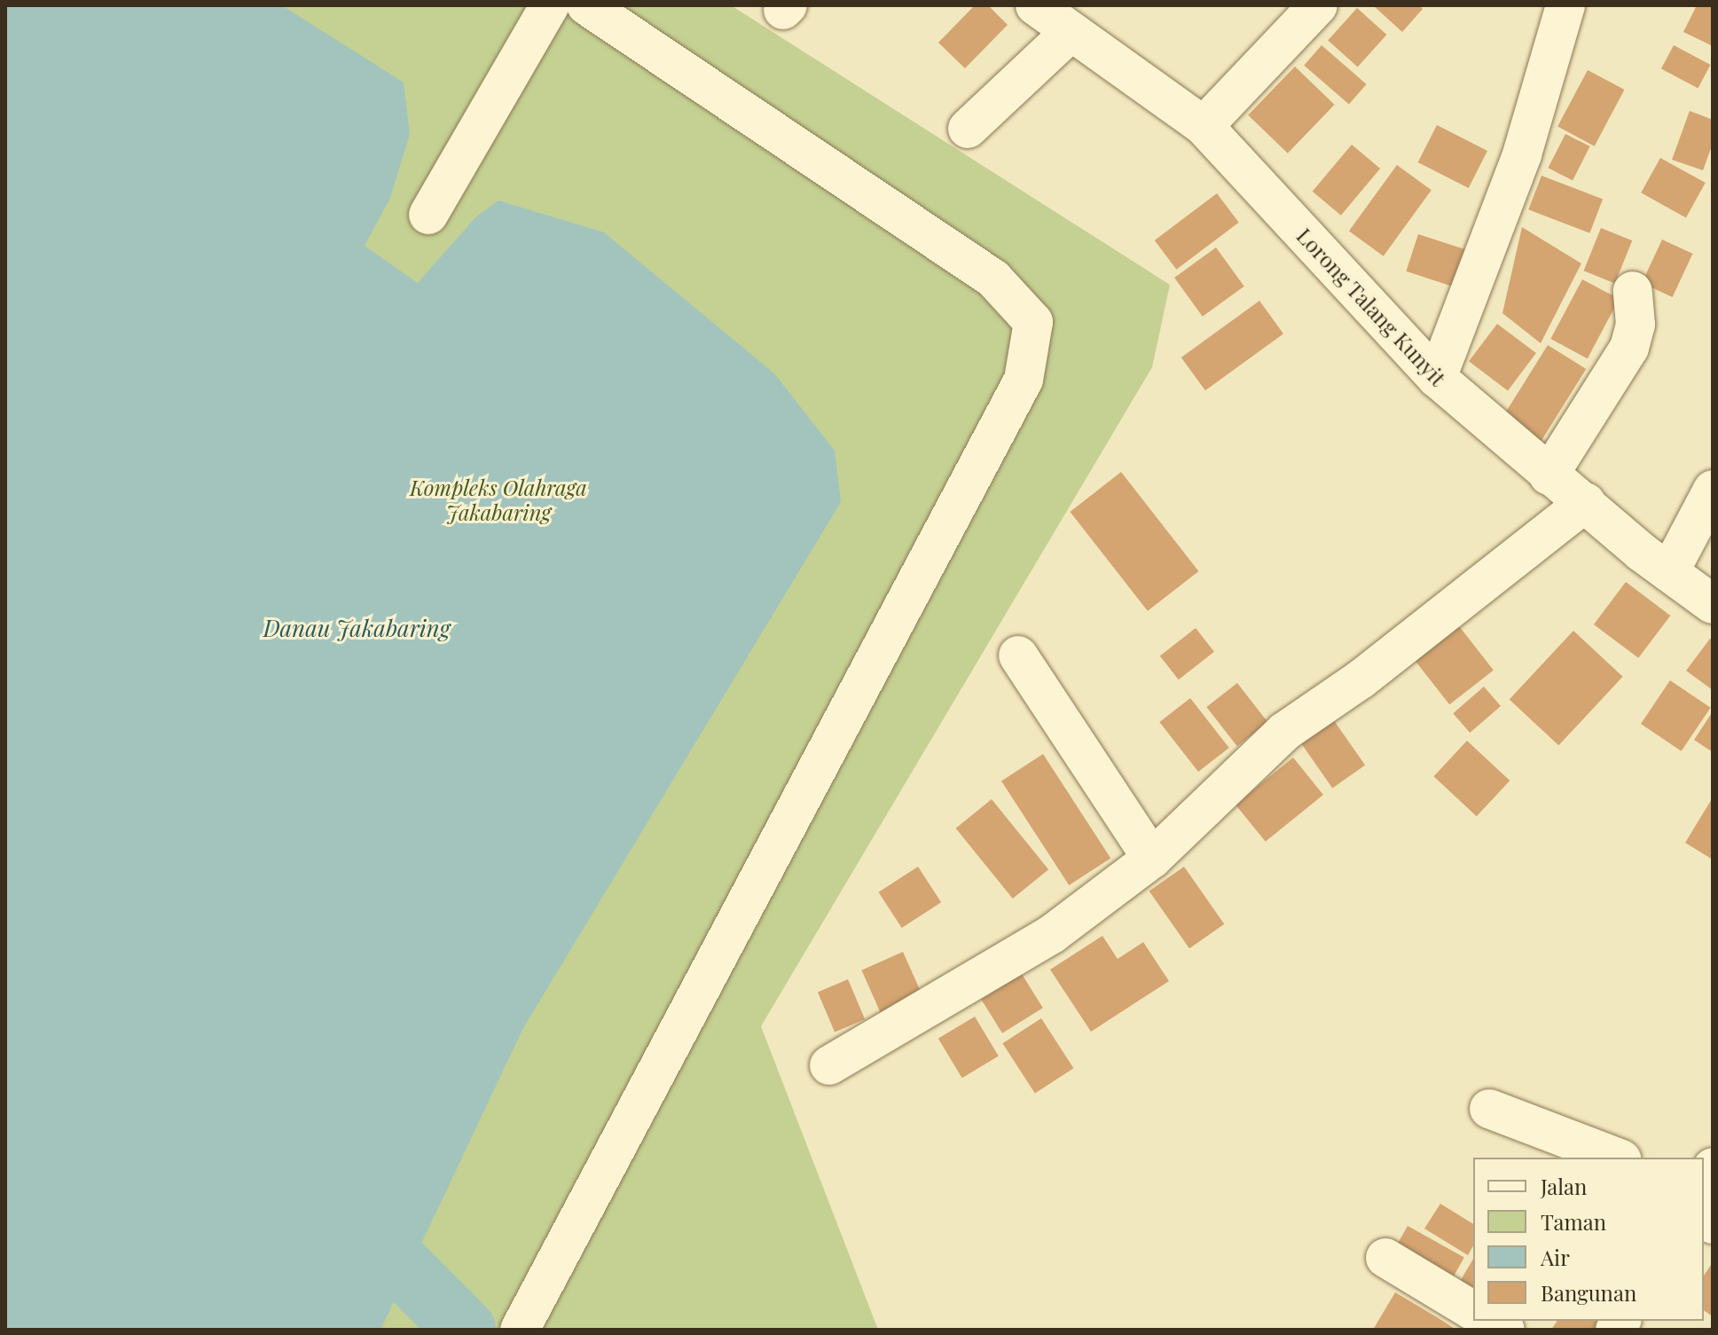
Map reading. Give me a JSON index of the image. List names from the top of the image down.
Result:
{
  "streets": {
    "street": ["Lorong Talang Kunyit"]
  },
  "water": ["Danau Jakabaring"],
  "parks": ["Kompleks Olahraga Jakabaring"],
  "legend": [
    "Jalan",
    "Taman",
    "Air",
    "Bangunan"
  ]
}
